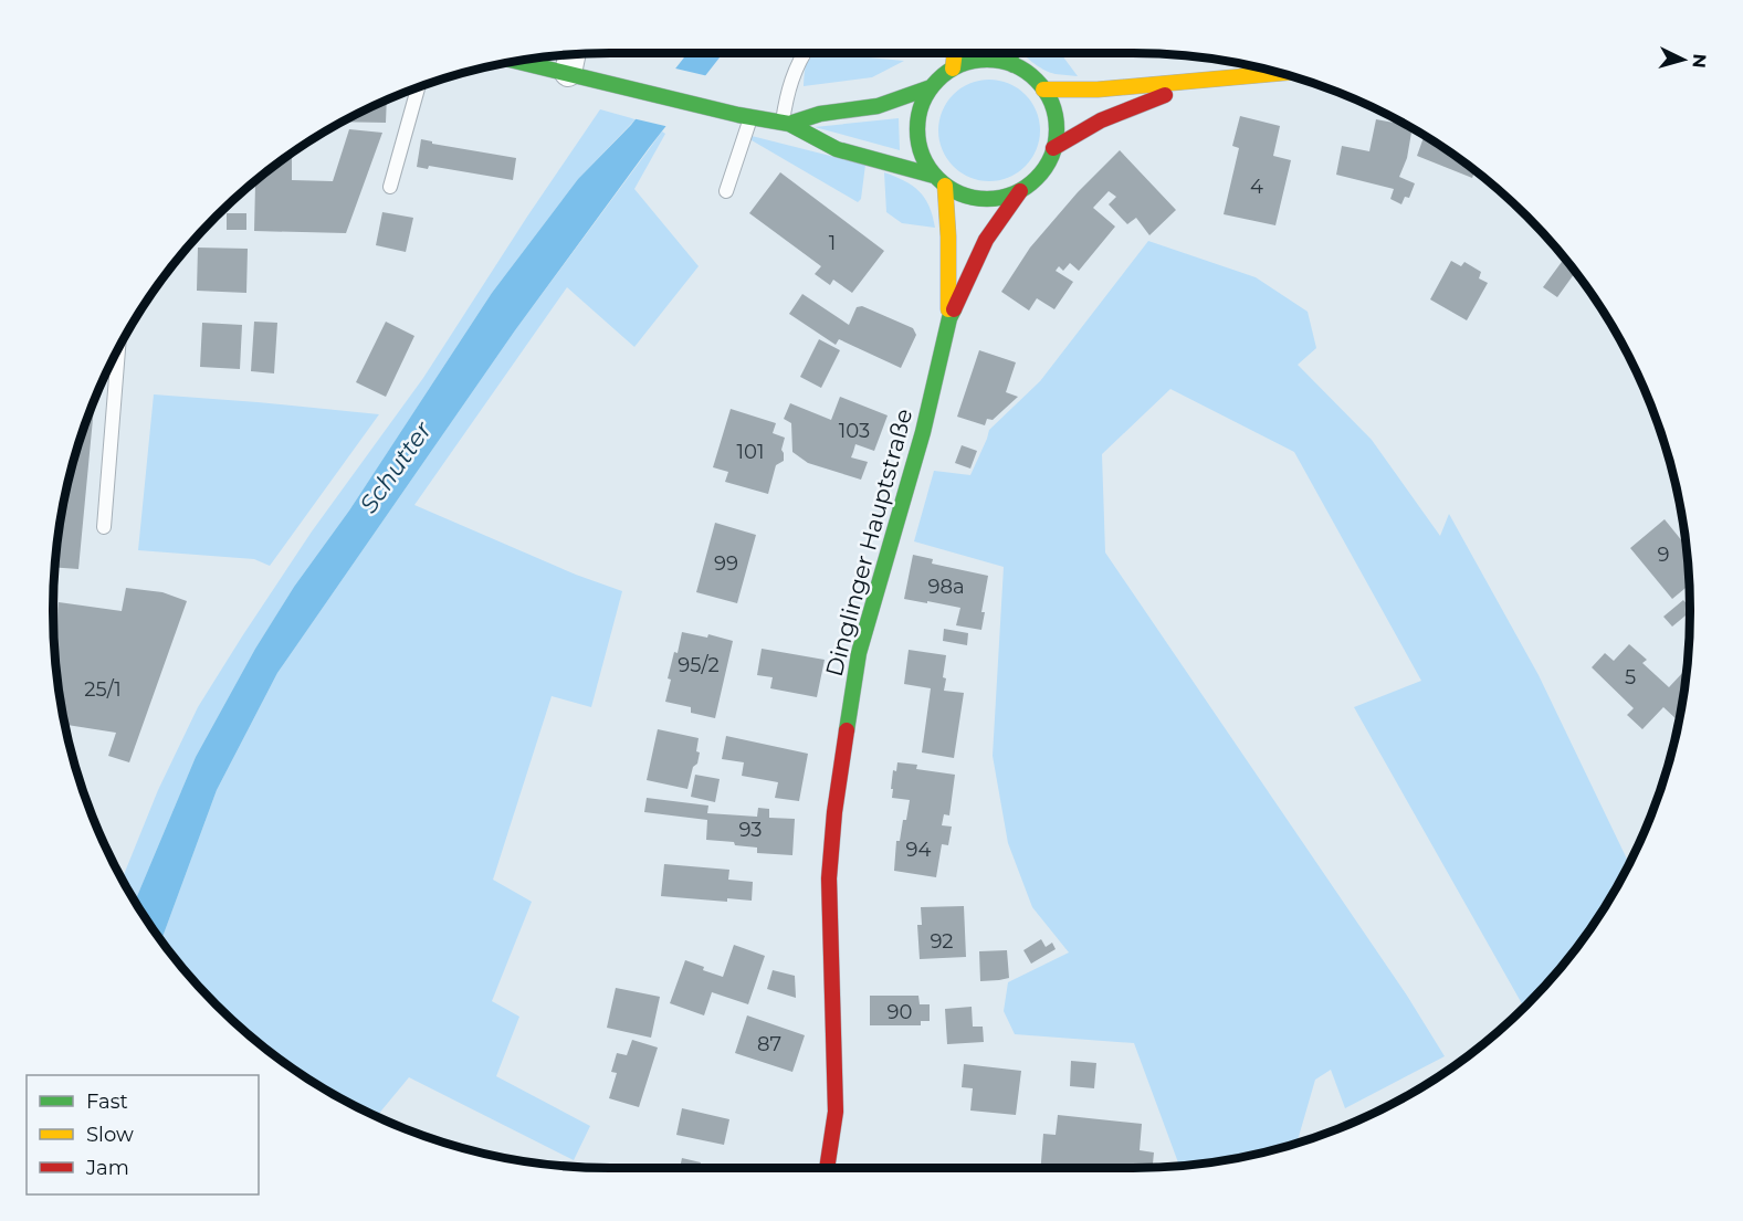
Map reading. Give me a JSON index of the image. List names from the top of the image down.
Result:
{
  "streets": {
    "main road": ["Dinglinger Hauptstraße"]
  },
  "water": ["Schutter"],
  "house_numbers": [
    "4",
    "1",
    "103",
    "101",
    "9",
    "99",
    "98a",
    "95/2",
    "5",
    "25/1",
    "93",
    "94",
    "92",
    "90",
    "87"
  ],
  "legend": ["Fast", "Slow", "Jam"],
  "north": "right"
}
